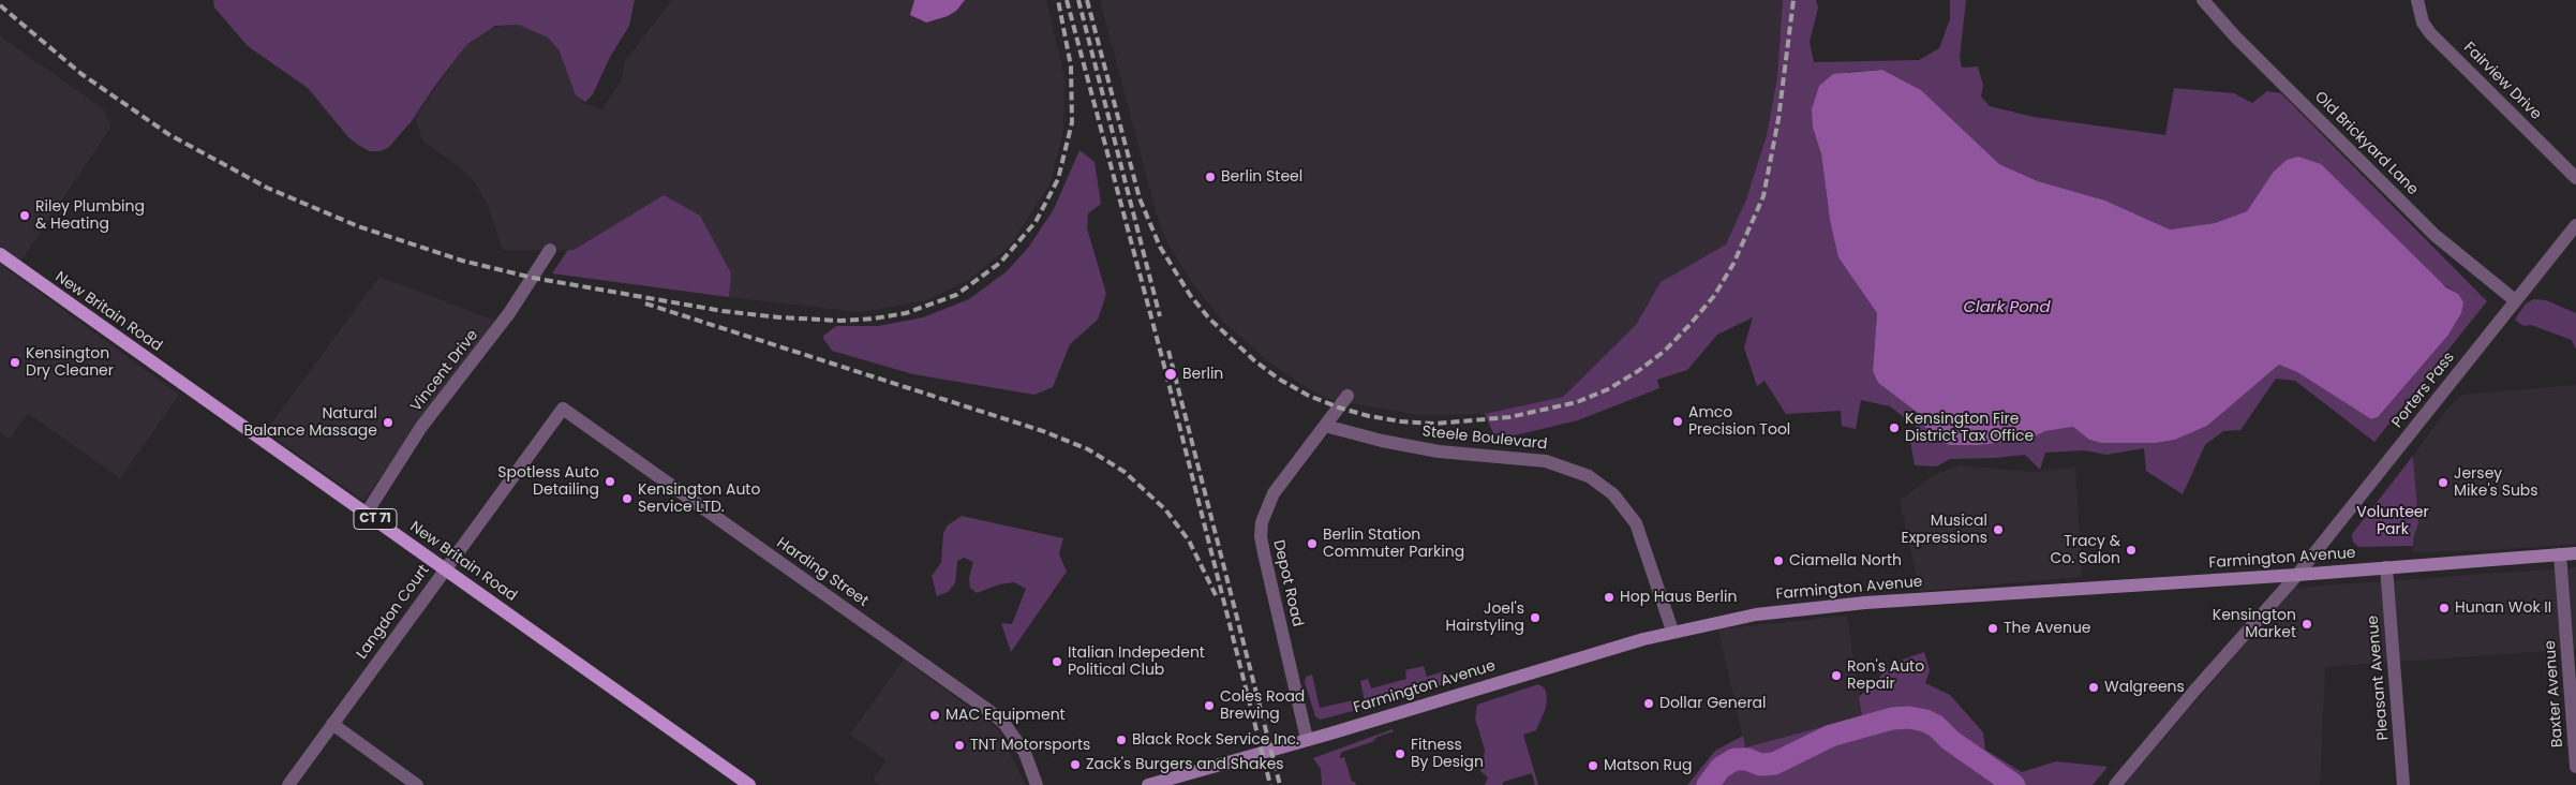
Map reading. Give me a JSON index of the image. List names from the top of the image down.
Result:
{
  "streets": {
    "main road": ["New Britain Road", "CT 71", "Farmington Avenue"],
    "street": [
      "Fairview Drive",
      "Old Brickyard Lane",
      "Vincent Drive",
      "Porters Pass",
      "Steele Boulevard",
      "Harding Street",
      "Depot Road",
      "Langdon Court",
      "Pleasant Avenue",
      "Baxter Avenue"
    ]
  },
  "crossings": [
    ["Old Brickyard Lane", "Porters Pass"],
    ["New Britain Road", "Vincent Drive"],
    ["New Britain Road", "Langdon Court"],
    ["Porters Pass", "Farmington Avenue"],
    ["Steele Boulevard", "Farmington Avenue"],
    ["Steele Boulevard", "Depot Road"],
    ["Farmington Avenue", "Depot Road"],
    ["Farmington Avenue", "Pleasant Avenue"],
    ["Farmington Avenue", "Baxter Avenue"],
    ["Harding Street", "Langdon Court"]
  ],
  "water": ["Clark Pond"],
  "parks": ["Volunteer Park"],
  "places": [
    "Berlin Steel",
    "Riley Plumbing & Heating",
    "Kensington Dry Cleaner",
    "Berlin",
    "Amco Precision Tool",
    "Natural Balance Massage",
    "Kensington Fire District Tax Office",
    "Spotless Auto Detailing",
    "Jersey Mike's Subs",
    "Kensington Auto Service LTD.",
    "Musical Expressions",
    "Berlin Station Commuter Parking",
    "Tracy & Co. Salon",
    "Ciamella North",
    "Hop Haus Berlin",
    "Hunan Wok II",
    "Joel's Hairstyling",
    "Kensington Market",
    "The Avenue",
    "Italian Indepedent Political Club",
    "Ron's Auto Repair",
    "Walgreens",
    "Dollar General",
    "Coles Road Brewing",
    "MAC Equipment",
    "Black Rock Service Inc.",
    "TNT Motorsports",
    "Fitness By Design",
    "Zack's Burgers and Shakes",
    "Matson Rug"
  ]
}
